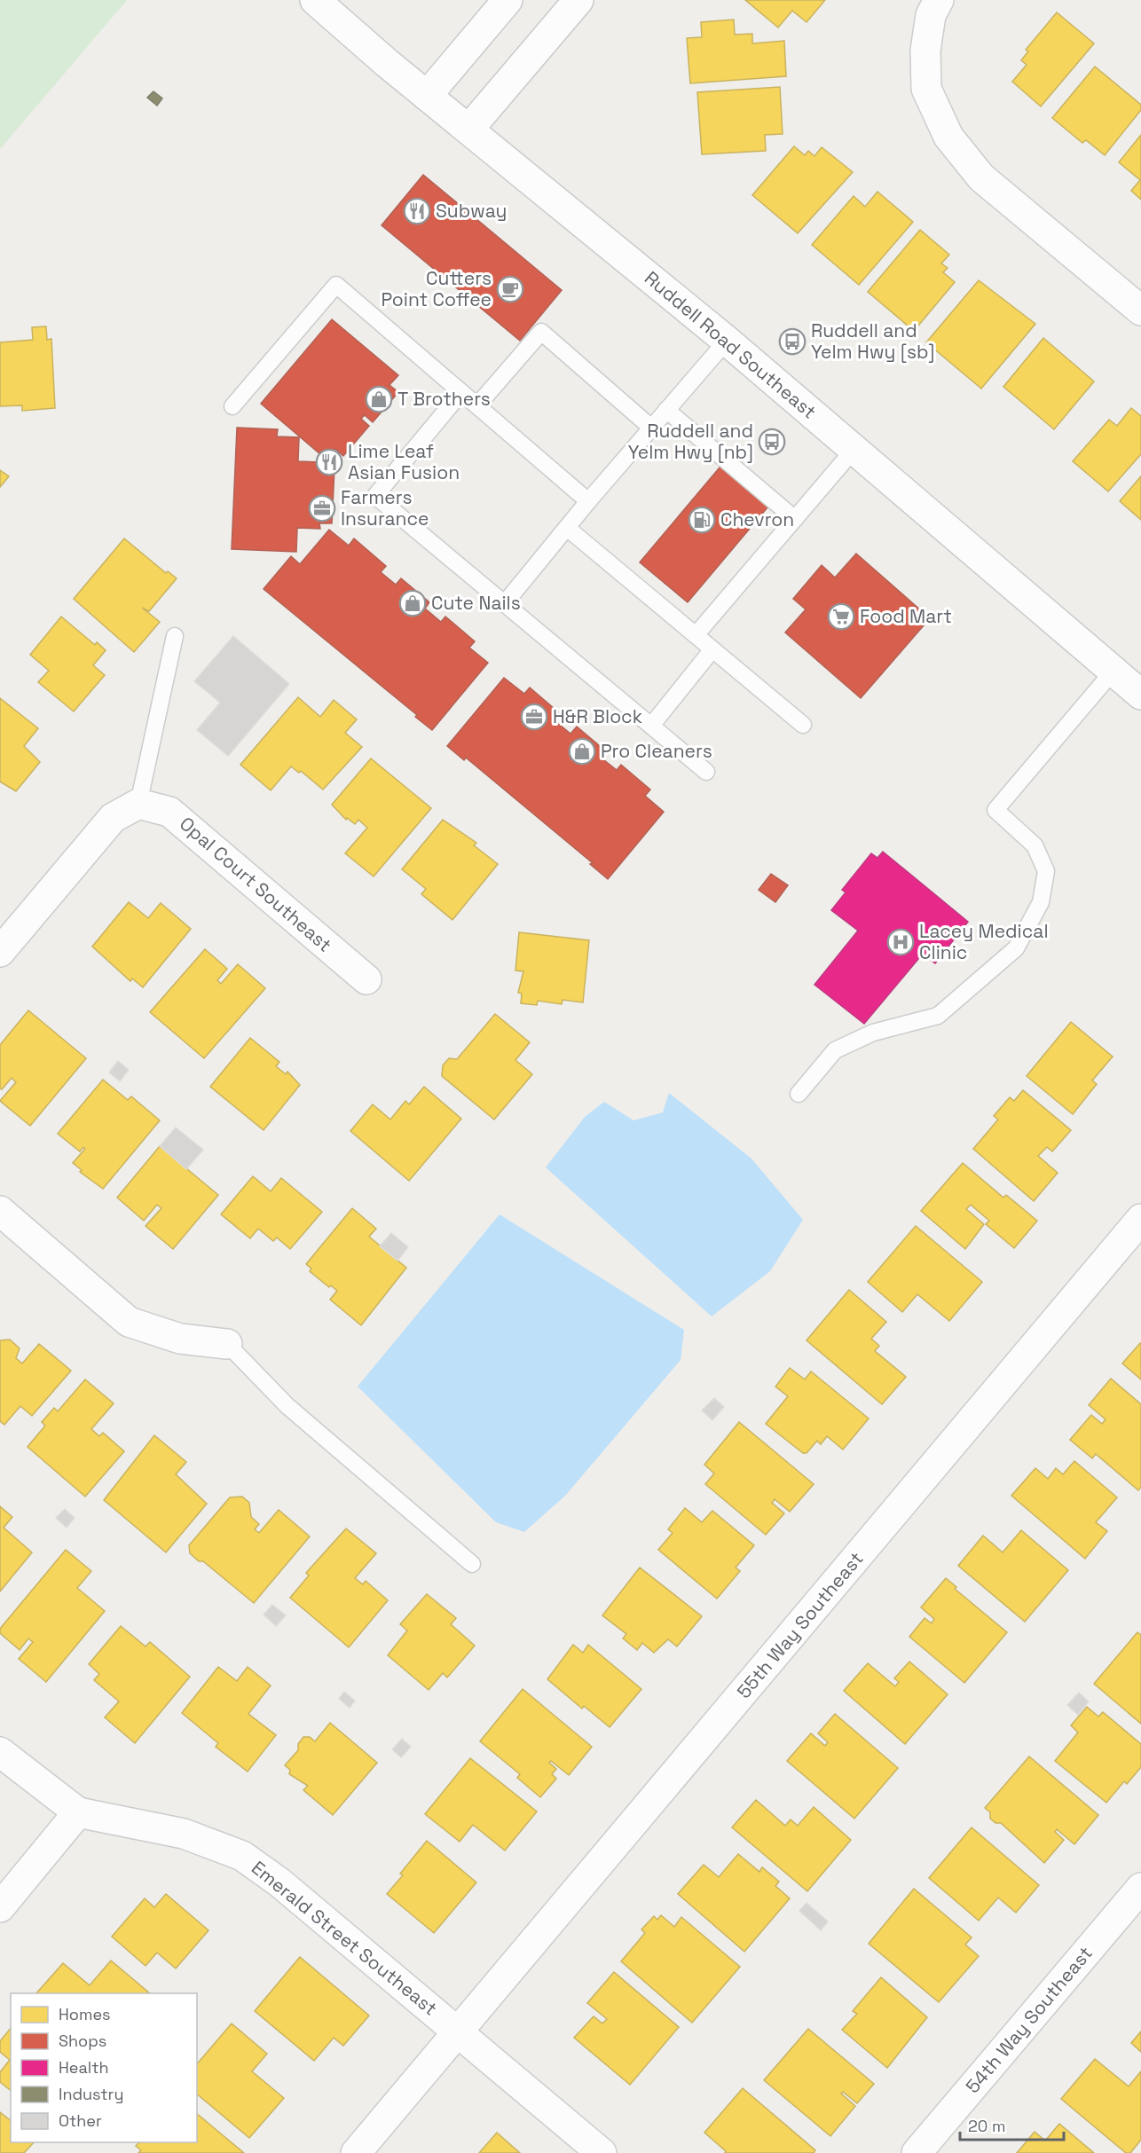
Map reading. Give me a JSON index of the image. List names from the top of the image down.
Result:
{
  "streets": {
    "street": [
      "Ruddell Road Southeast",
      "Opal Court Southeast",
      "55th Way Southeast",
      "Emerald Street Southeast",
      "54th Way Southeast"
    ]
  },
  "crossings": [
    ["55th Way Southeast", "Emerald Street Southeast"]
  ],
  "places": {
    "restaurant": ["Subway", "Lime Leaf Asian Fusion"],
    "cafe": ["Cutters Point Coffee"],
    "bus stop": ["Ruddell and Yelm Hwy [sb]", "Ruddell and Yelm Hwy [nb]"],
    "shop": ["T Brothers", "Cute Nails", "Pro Cleaners"],
    "office": ["Farmers Insurance", "H&R Block"],
    "fuel station": ["Chevron"],
    "supermarket": ["Food Mart"],
    "hospital": ["Lacey Medical Clinic"]
  },
  "legend": [
    "Homes",
    "Shops",
    "Health",
    "Industry",
    "Other"
  ],
  "scale_bar": "20 m"
}
